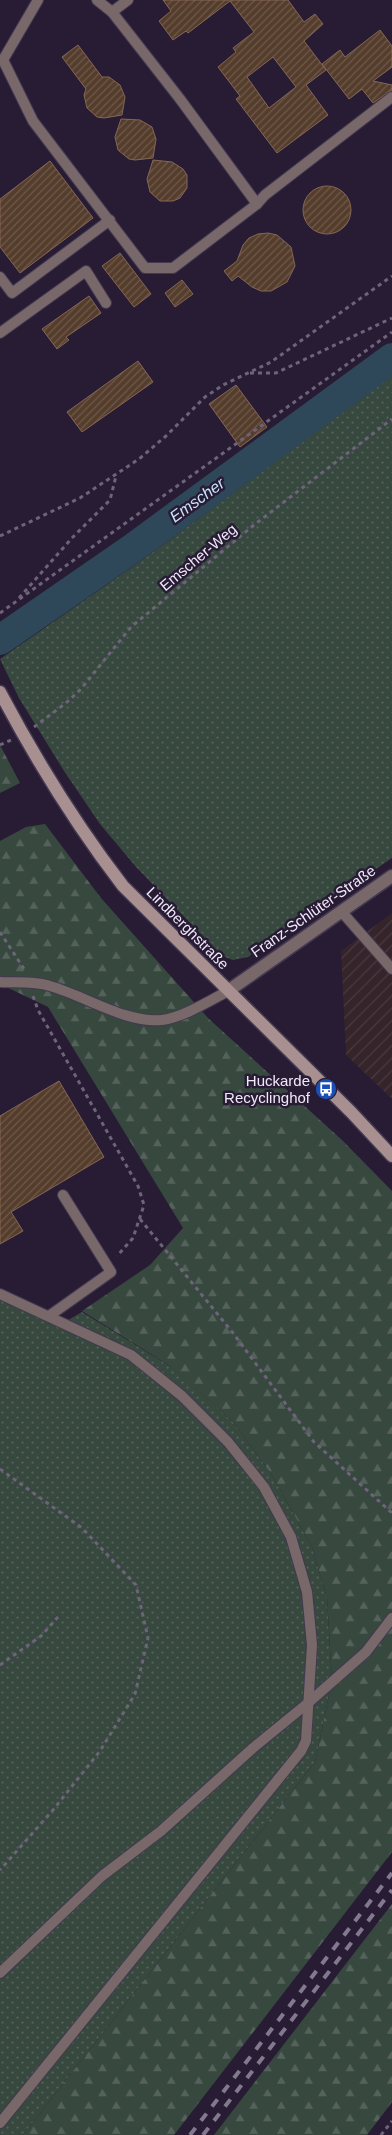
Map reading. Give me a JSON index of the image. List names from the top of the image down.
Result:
{
  "streets": {
    "main road": ["Lindberghstraße"],
    "street": ["Franz-Schlüter-Straße"],
    "path": ["Emscher-Weg"]
  },
  "crossings": [
    ["Franz-Schlüter-Straße", "Lindberghstraße"]
  ],
  "water": ["Emscher"],
  "places": {
    "bus stop": ["Huckarde Recyclinghof"]
  }
}
